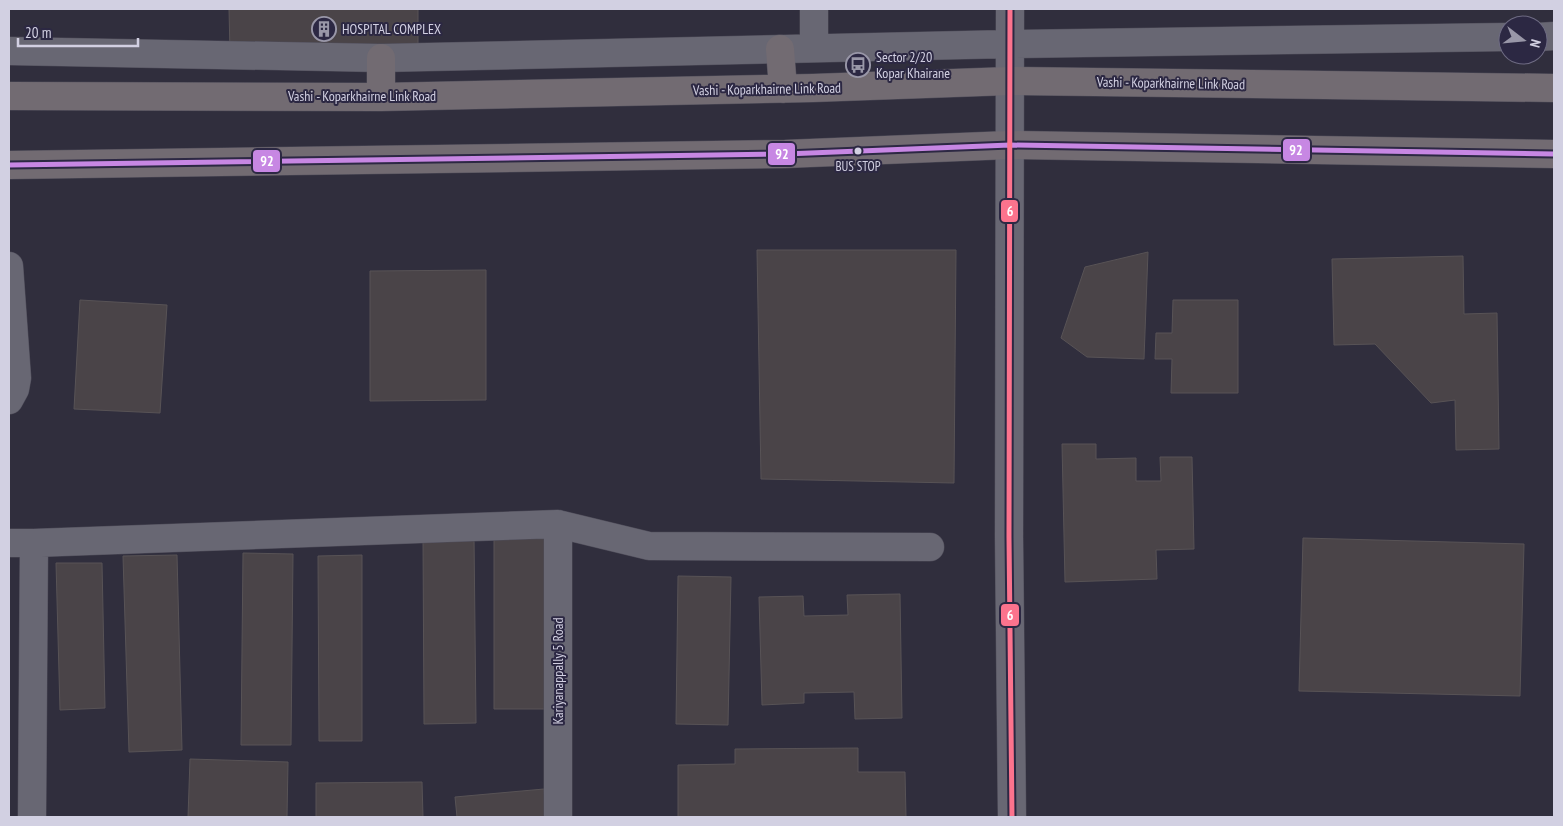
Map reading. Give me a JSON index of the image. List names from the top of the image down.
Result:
{
  "streets": {
    "main road": ["Vashi - Koparkhairne Link Road"],
    "street": ["Kariyanappally 5 Road"]
  },
  "places": {
    "building": ["HOSPITAL COMPLEX"],
    "bus stop": ["Sector 2/20 Kopar Khairane"],
    "other": ["BUS STOP"]
  },
  "lines": ["transit line 6", "transit line 92"],
  "scale_bar": "20 m",
  "north": "right"
}
